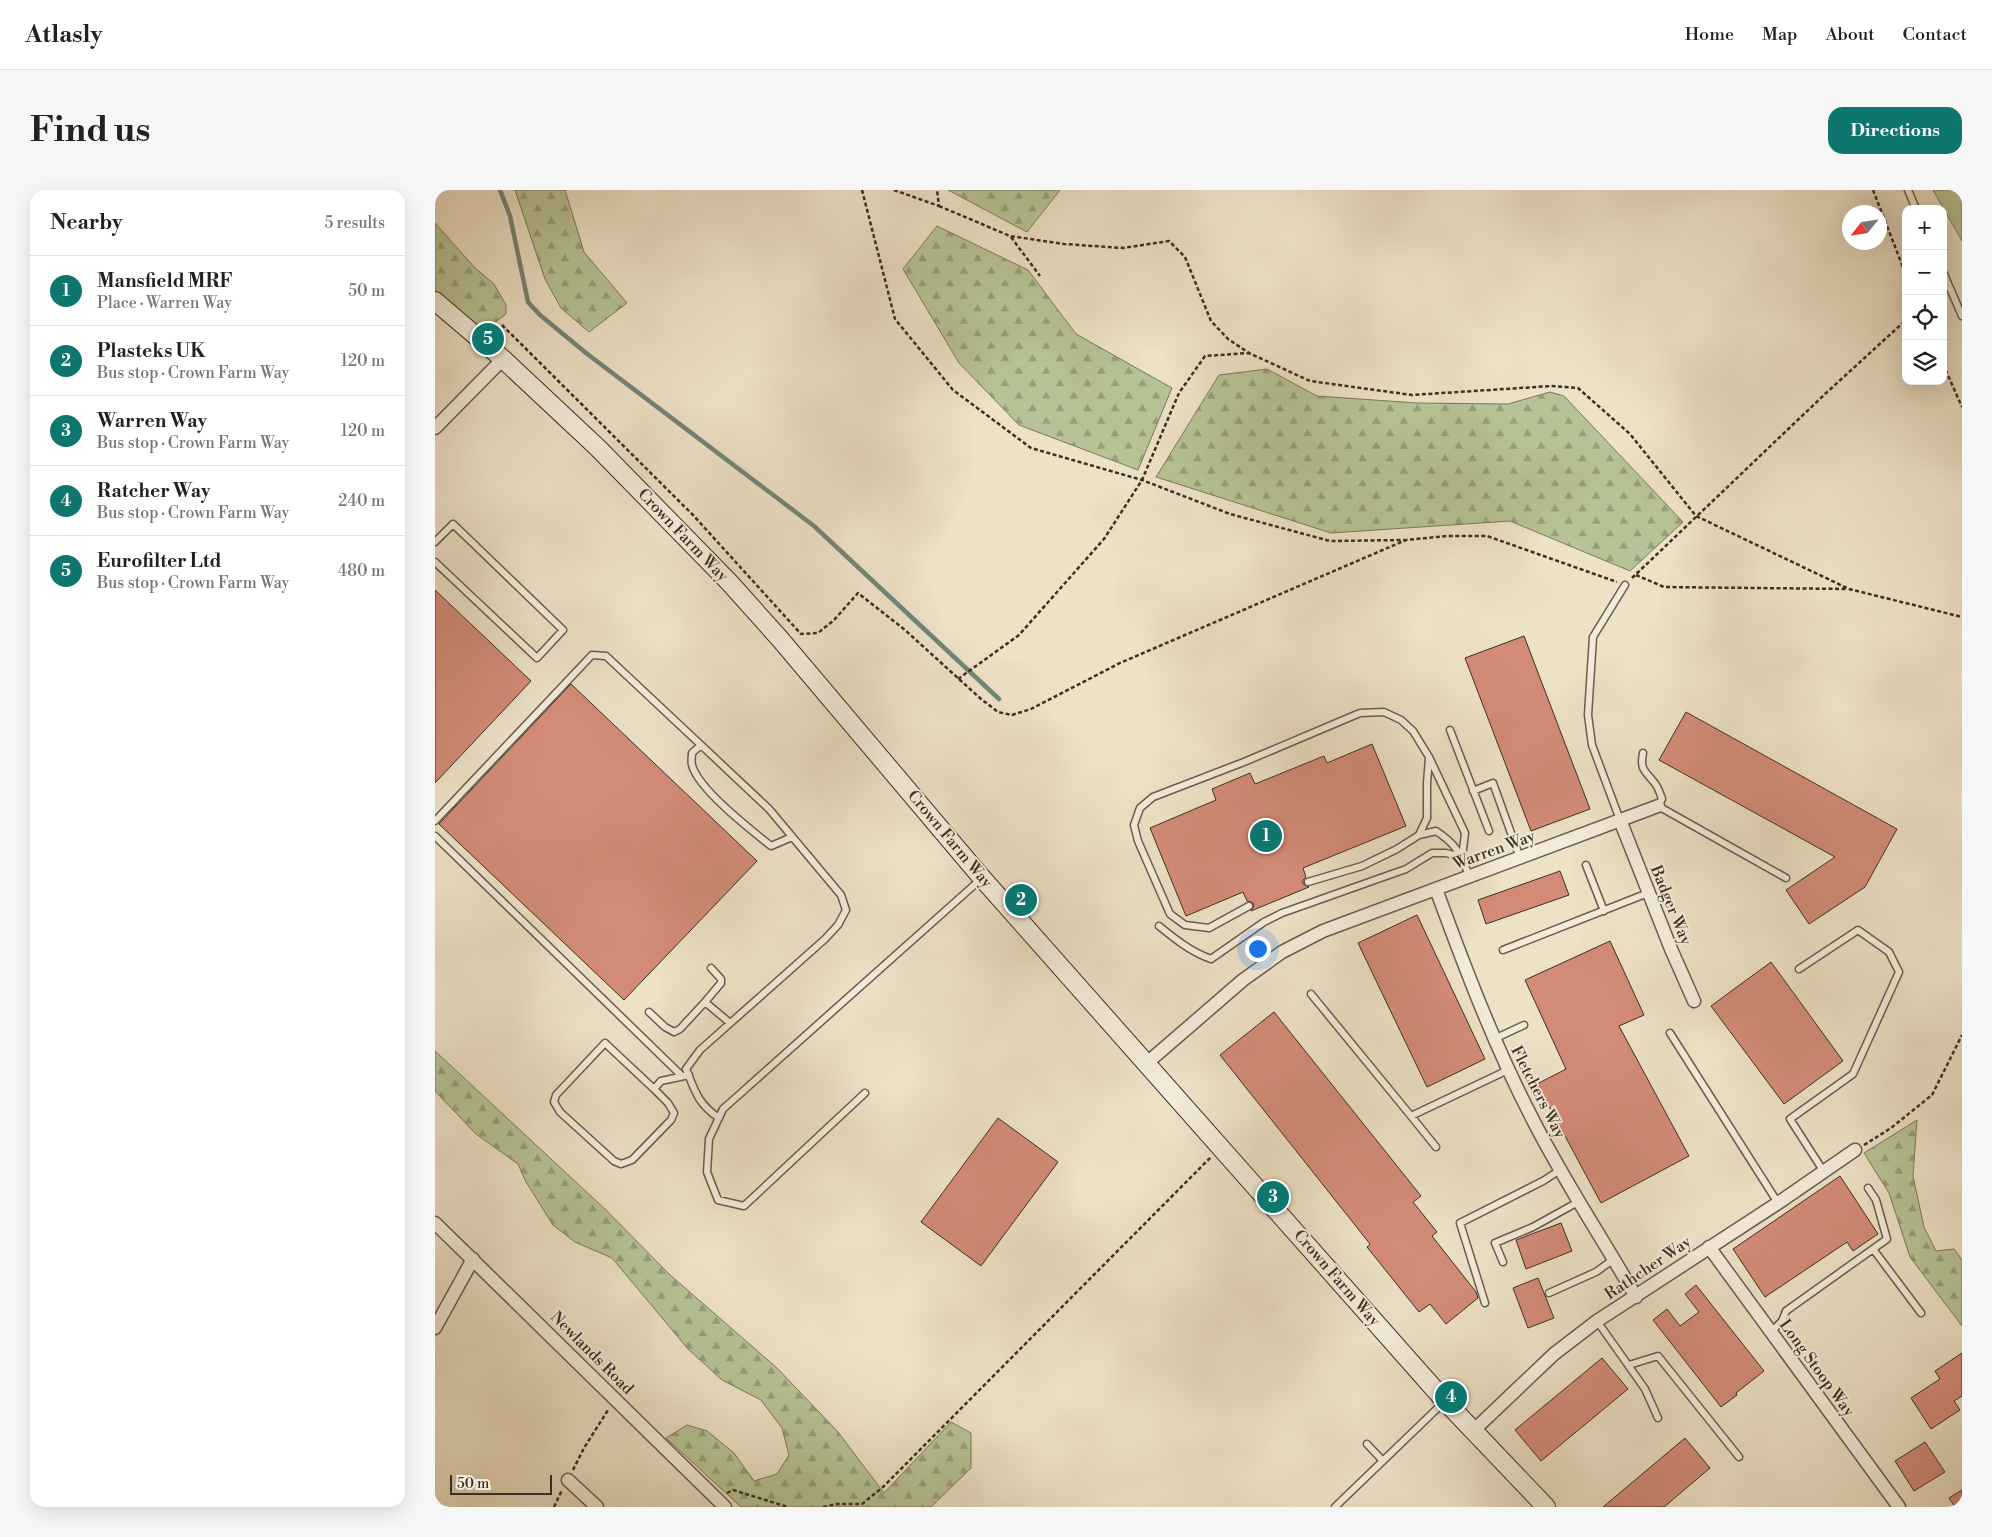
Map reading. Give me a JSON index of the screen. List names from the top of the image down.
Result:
{
  "streets": {
    "street": [
      "Crown Farm Way",
      "Warren Way",
      "Badger Way",
      "Fletchers Way",
      "Rathcher Way",
      "Newlands Road",
      "Long Stoop Way"
    ]
  },
  "crossings": [
    ["Crown Farm Way", "Warren Way"],
    ["Crown Farm Way", "Rathcher Way"],
    ["Warren Way", "Badger Way"],
    ["Warren Way", "Fletchers Way"],
    ["Fletchers Way", "Rathcher Way"],
    ["Rathcher Way", "Long Stoop Way"]
  ],
  "scale_bar": "50 m",
  "north": "bottom left",
  "page": {
    "header": "Atlasly",
    "nav": [
      "Home",
      "Map",
      "About",
      "Contact"
    ],
    "buttons": "Directions",
    "title": "Find us",
    "heading": ["Nearby", "5 results"],
    "map_buttons": ["+", "−"],
    "list": [
      {
        "mark": "1",
        "name": "Mansfield MRF",
        "note": "Place · Warren Way",
        "value": "50 m"
      },
      {
        "mark": "2",
        "name": "Plasteks UK",
        "note": "Bus stop · Crown Farm Way",
        "value": "120 m"
      },
      {
        "mark": "3",
        "name": "Warren Way",
        "note": "Bus stop · Crown Farm Way",
        "value": "120 m"
      },
      {
        "mark": "4",
        "name": "Ratcher Way",
        "note": "Bus stop · Crown Farm Way",
        "value": "240 m"
      },
      {
        "mark": "5",
        "name": "Eurofilter Ltd",
        "note": "Bus stop · Crown Farm Way",
        "value": "480 m"
      }
    ],
    "pins": [
      "5",
      "1",
      "2",
      "3",
      "4"
    ],
    "scale": "50 m"
  }
}
